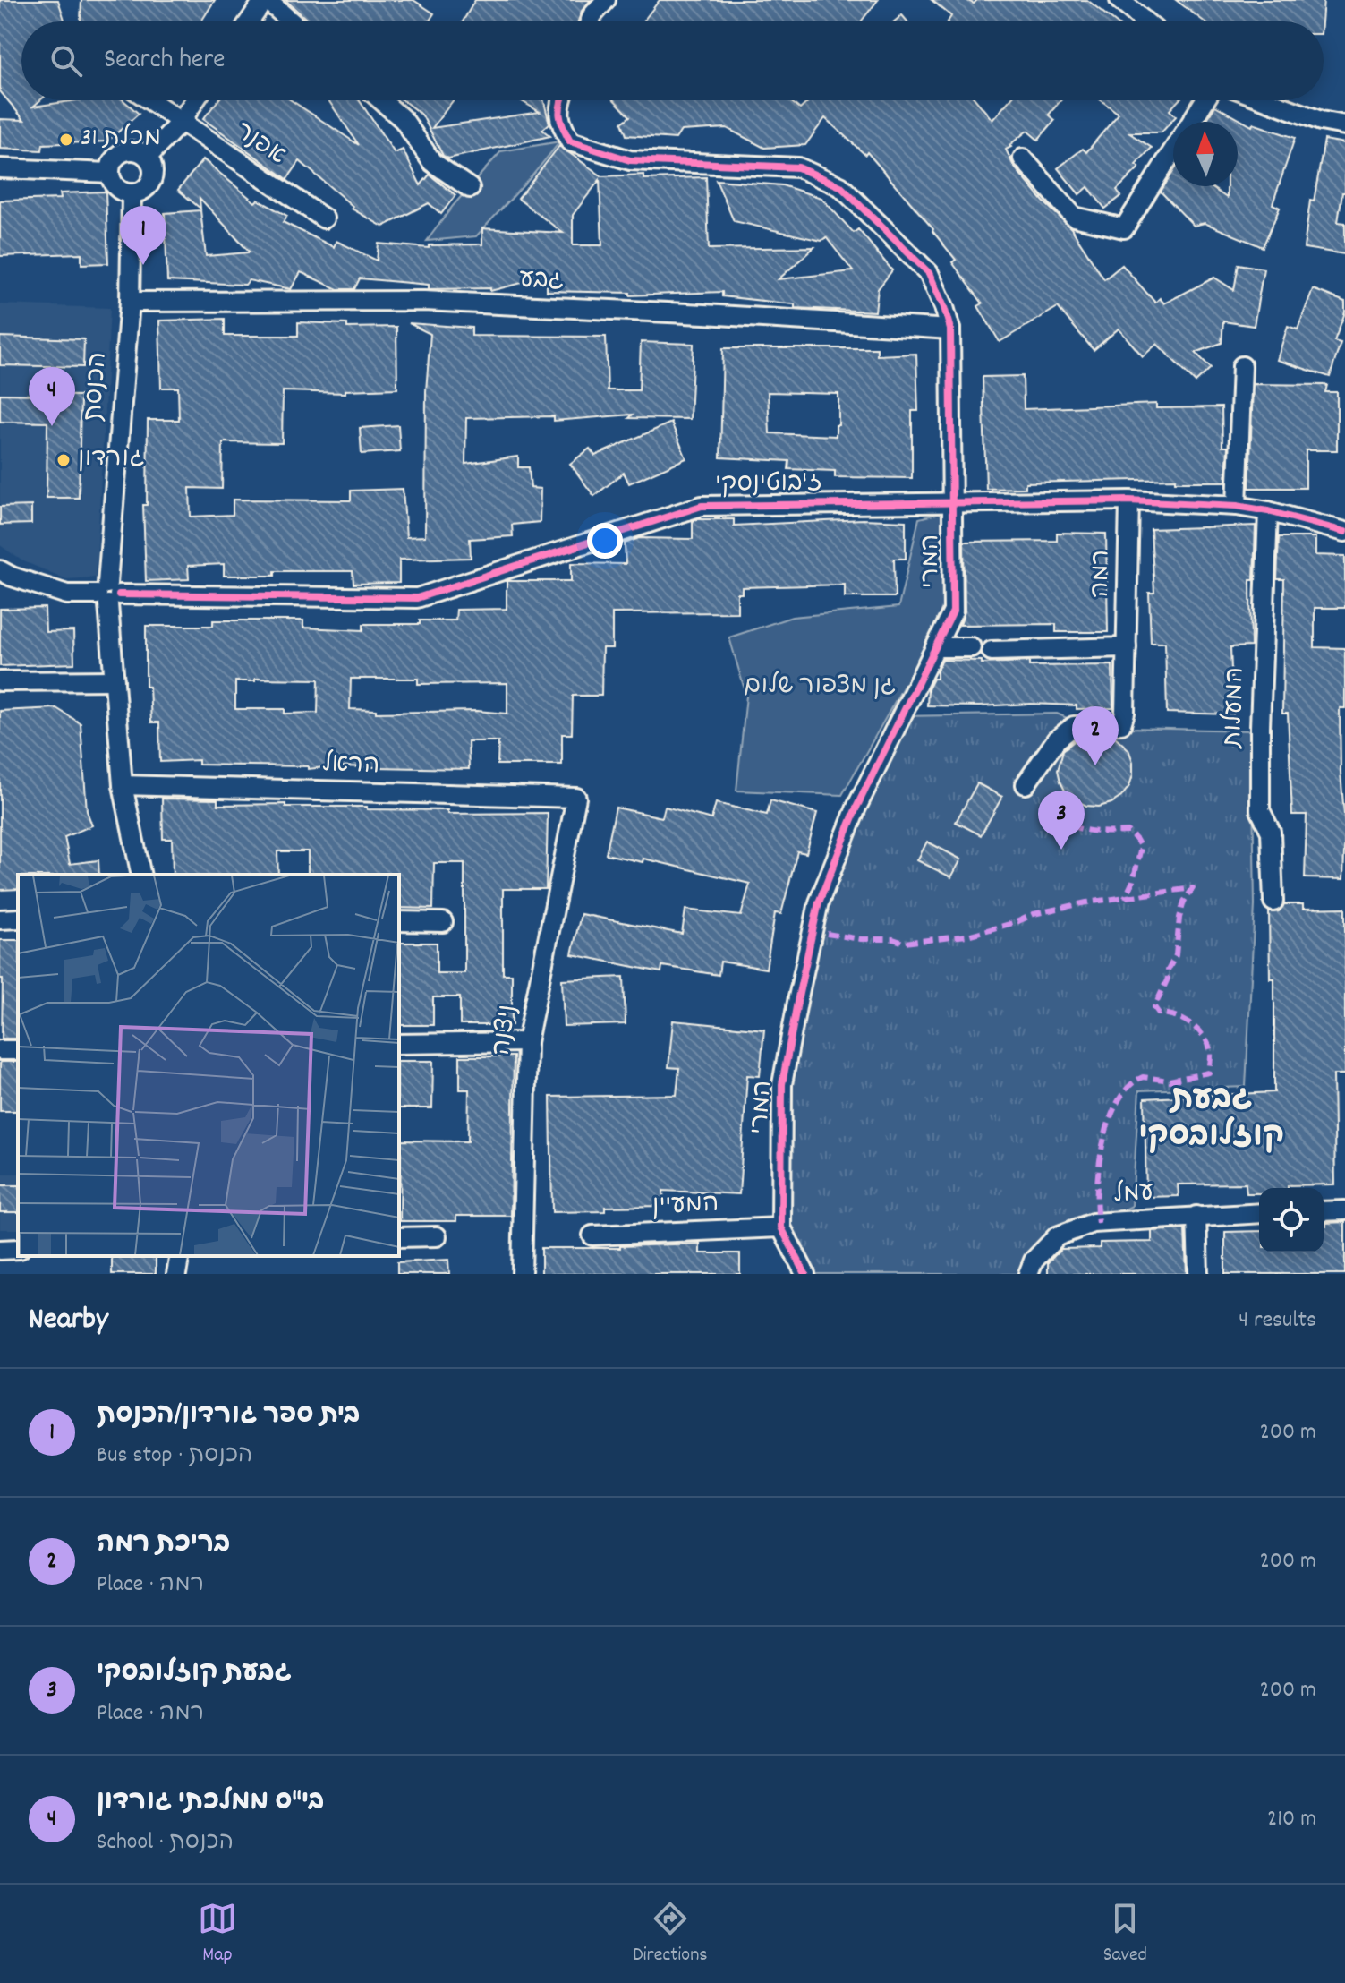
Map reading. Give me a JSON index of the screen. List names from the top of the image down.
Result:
{
  "streets": {
    "street": [
      "אפנר",
      "גבע",
      "הכנסת",
      "ז'בוטינסקי",
      "המרי",
      "רמה",
      "המעלות",
      "הראל",
      "ניצנה",
      "עמל",
      "המעיין"
    ]
  },
  "crossings": [
    ["גבע", "הכנסת"],
    ["גבע", "המרי"],
    ["הכנסת", "ז'בוטינסקי"],
    ["הכנסת", "הראל"],
    ["ז'בוטינסקי", "המרי"],
    ["ז'בוטינסקי", "רמה"],
    ["ז'בוטינסקי", "המעלות"],
    ["המרי", "המעיין"],
    ["הראל", "ניצנה"]
  ],
  "districts": ["גבעת קוזלובסקי"],
  "parks": ["גן מצפור שלום"],
  "places": ["מכלת 31", "גורדון"],
  "north": "top",
  "page": {
    "search": "Search here",
    "pins": [
      "1",
      "4",
      "2",
      "3"
    ],
    "heading": ["Nearby", "4 results"],
    "list": [
      {
        "mark": "1",
        "name": "בית ספר גורדון/הכנסת",
        "note": "Bus stop · הכנסת",
        "value": "200 m"
      },
      {
        "mark": "2",
        "name": "בריכת רמה",
        "note": "Place · רמה",
        "value": "200 m"
      },
      {
        "mark": "3",
        "name": "גבעת קוזלובסקי",
        "note": "Place · רמה",
        "value": "200 m"
      },
      {
        "mark": "4",
        "name": "בי\"ס ממלכתי גורדון",
        "note": "School · הכנסת",
        "value": "210 m"
      }
    ],
    "nav": ["Map", "Directions", "Saved"]
  }
}
